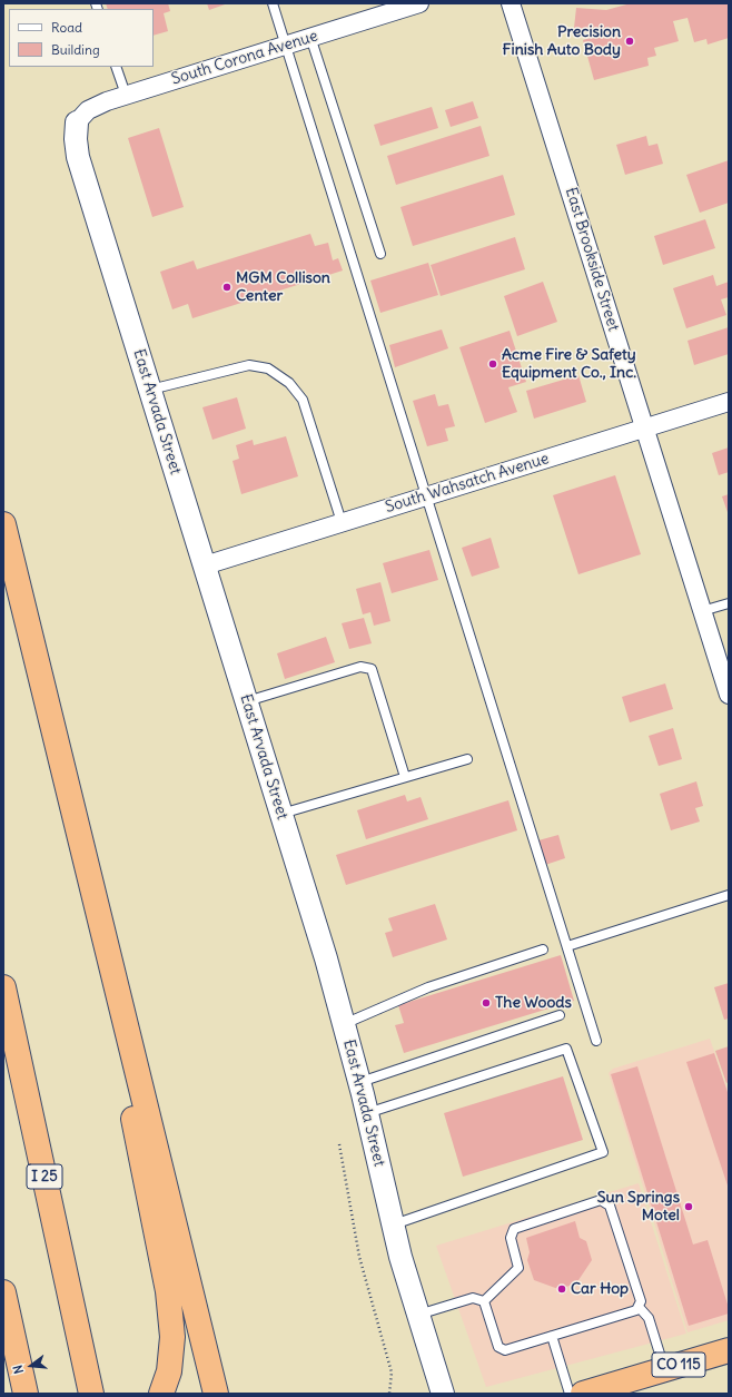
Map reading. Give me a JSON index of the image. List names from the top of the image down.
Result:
{
  "streets": {
    "highway": ["I 25", "CO 115"],
    "street": [
      "South Corona Avenue",
      "East Brookside Street",
      "East Arvada Street",
      "South Wahsatch Avenue"
    ]
  },
  "crossings": [
    ["South Corona Avenue", "East Arvada Street"],
    ["East Brookside Street", "South Wahsatch Avenue"],
    ["East Arvada Street", "South Wahsatch Avenue"]
  ],
  "places": [
    "Precision Finish Auto Body",
    "MGM Collison Center",
    "Acme Fire & Safety Equipment Co., Inc.",
    "The Woods",
    "Sun Springs Motel",
    "Car Hop"
  ],
  "legend": ["Road", "Building"],
  "north": "left"
}
